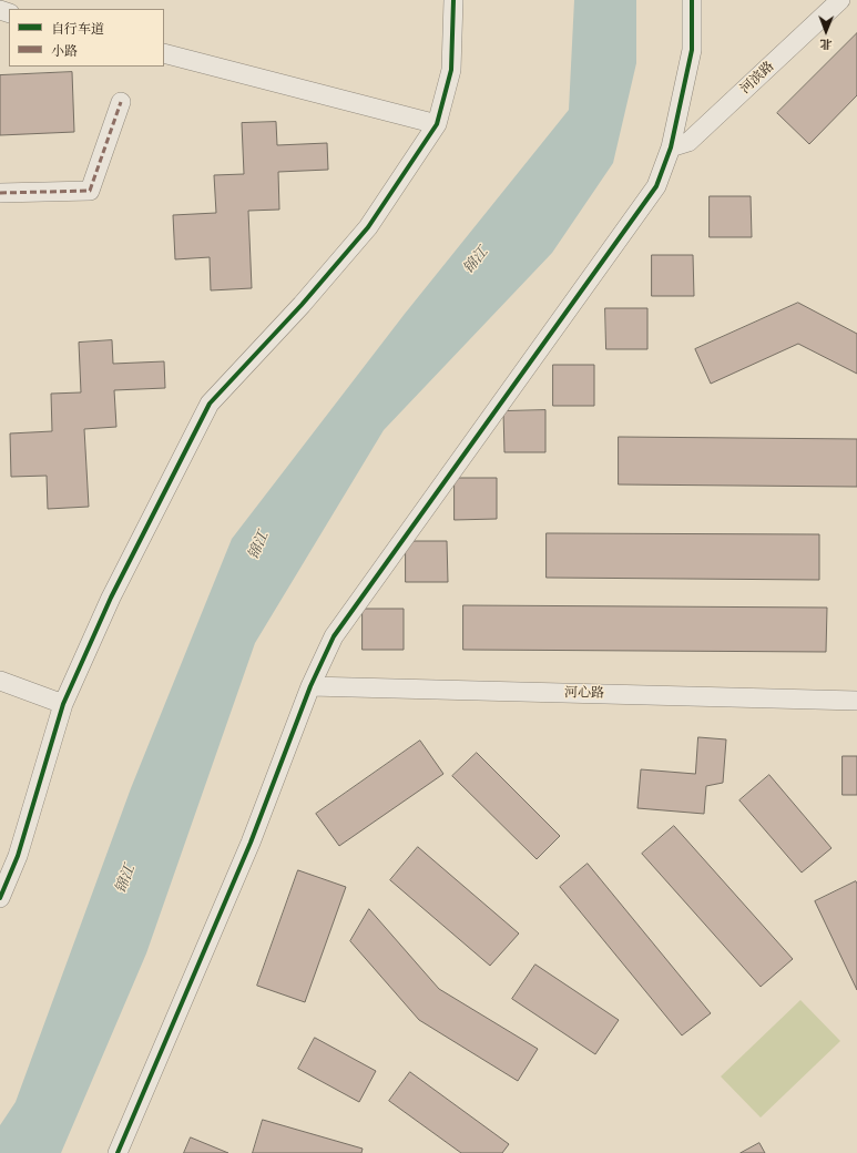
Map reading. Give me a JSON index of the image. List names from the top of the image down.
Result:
{
  "streets": {
    "street": ["河滨路", "河心路"]
  },
  "water": ["锦江"],
  "legend": ["自行车道", "小路"],
  "north": "bottom"
}
